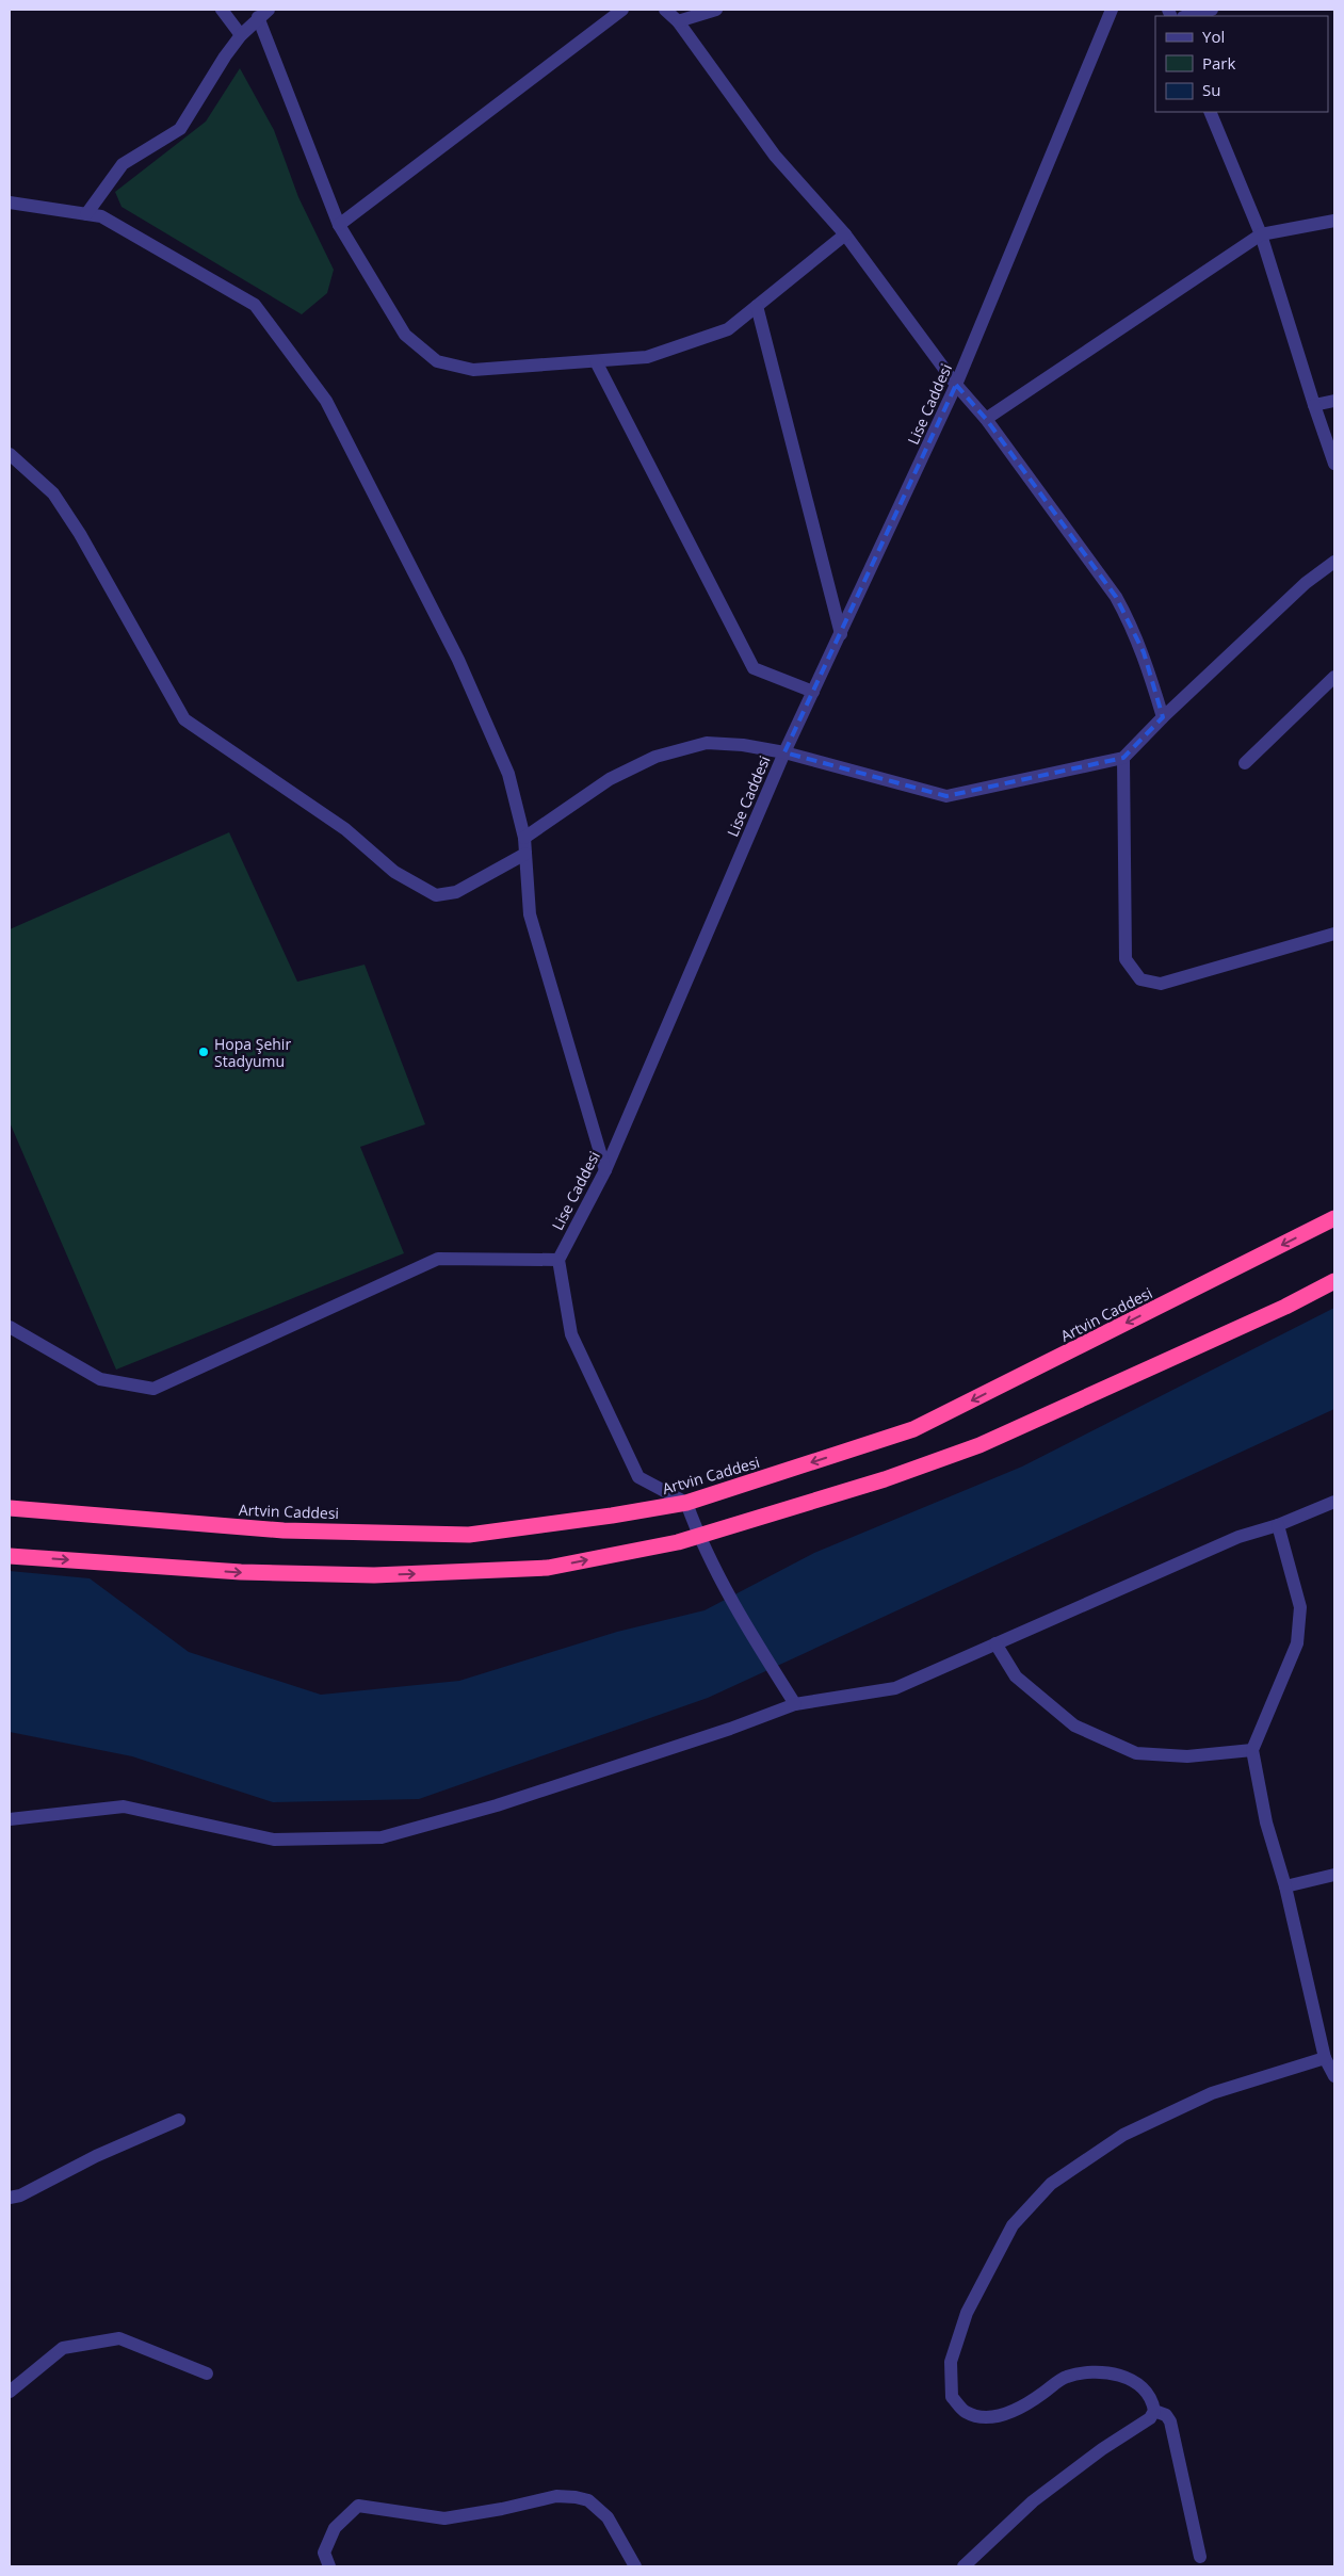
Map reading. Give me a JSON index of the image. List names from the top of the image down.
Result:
{
  "streets": {
    "highway": ["Artvin Caddesi"],
    "street": ["Lise Caddesi"]
  },
  "places": ["Hopa Şehir Stadyumu"],
  "legend": ["Yol", "Park", "Su"]
}
